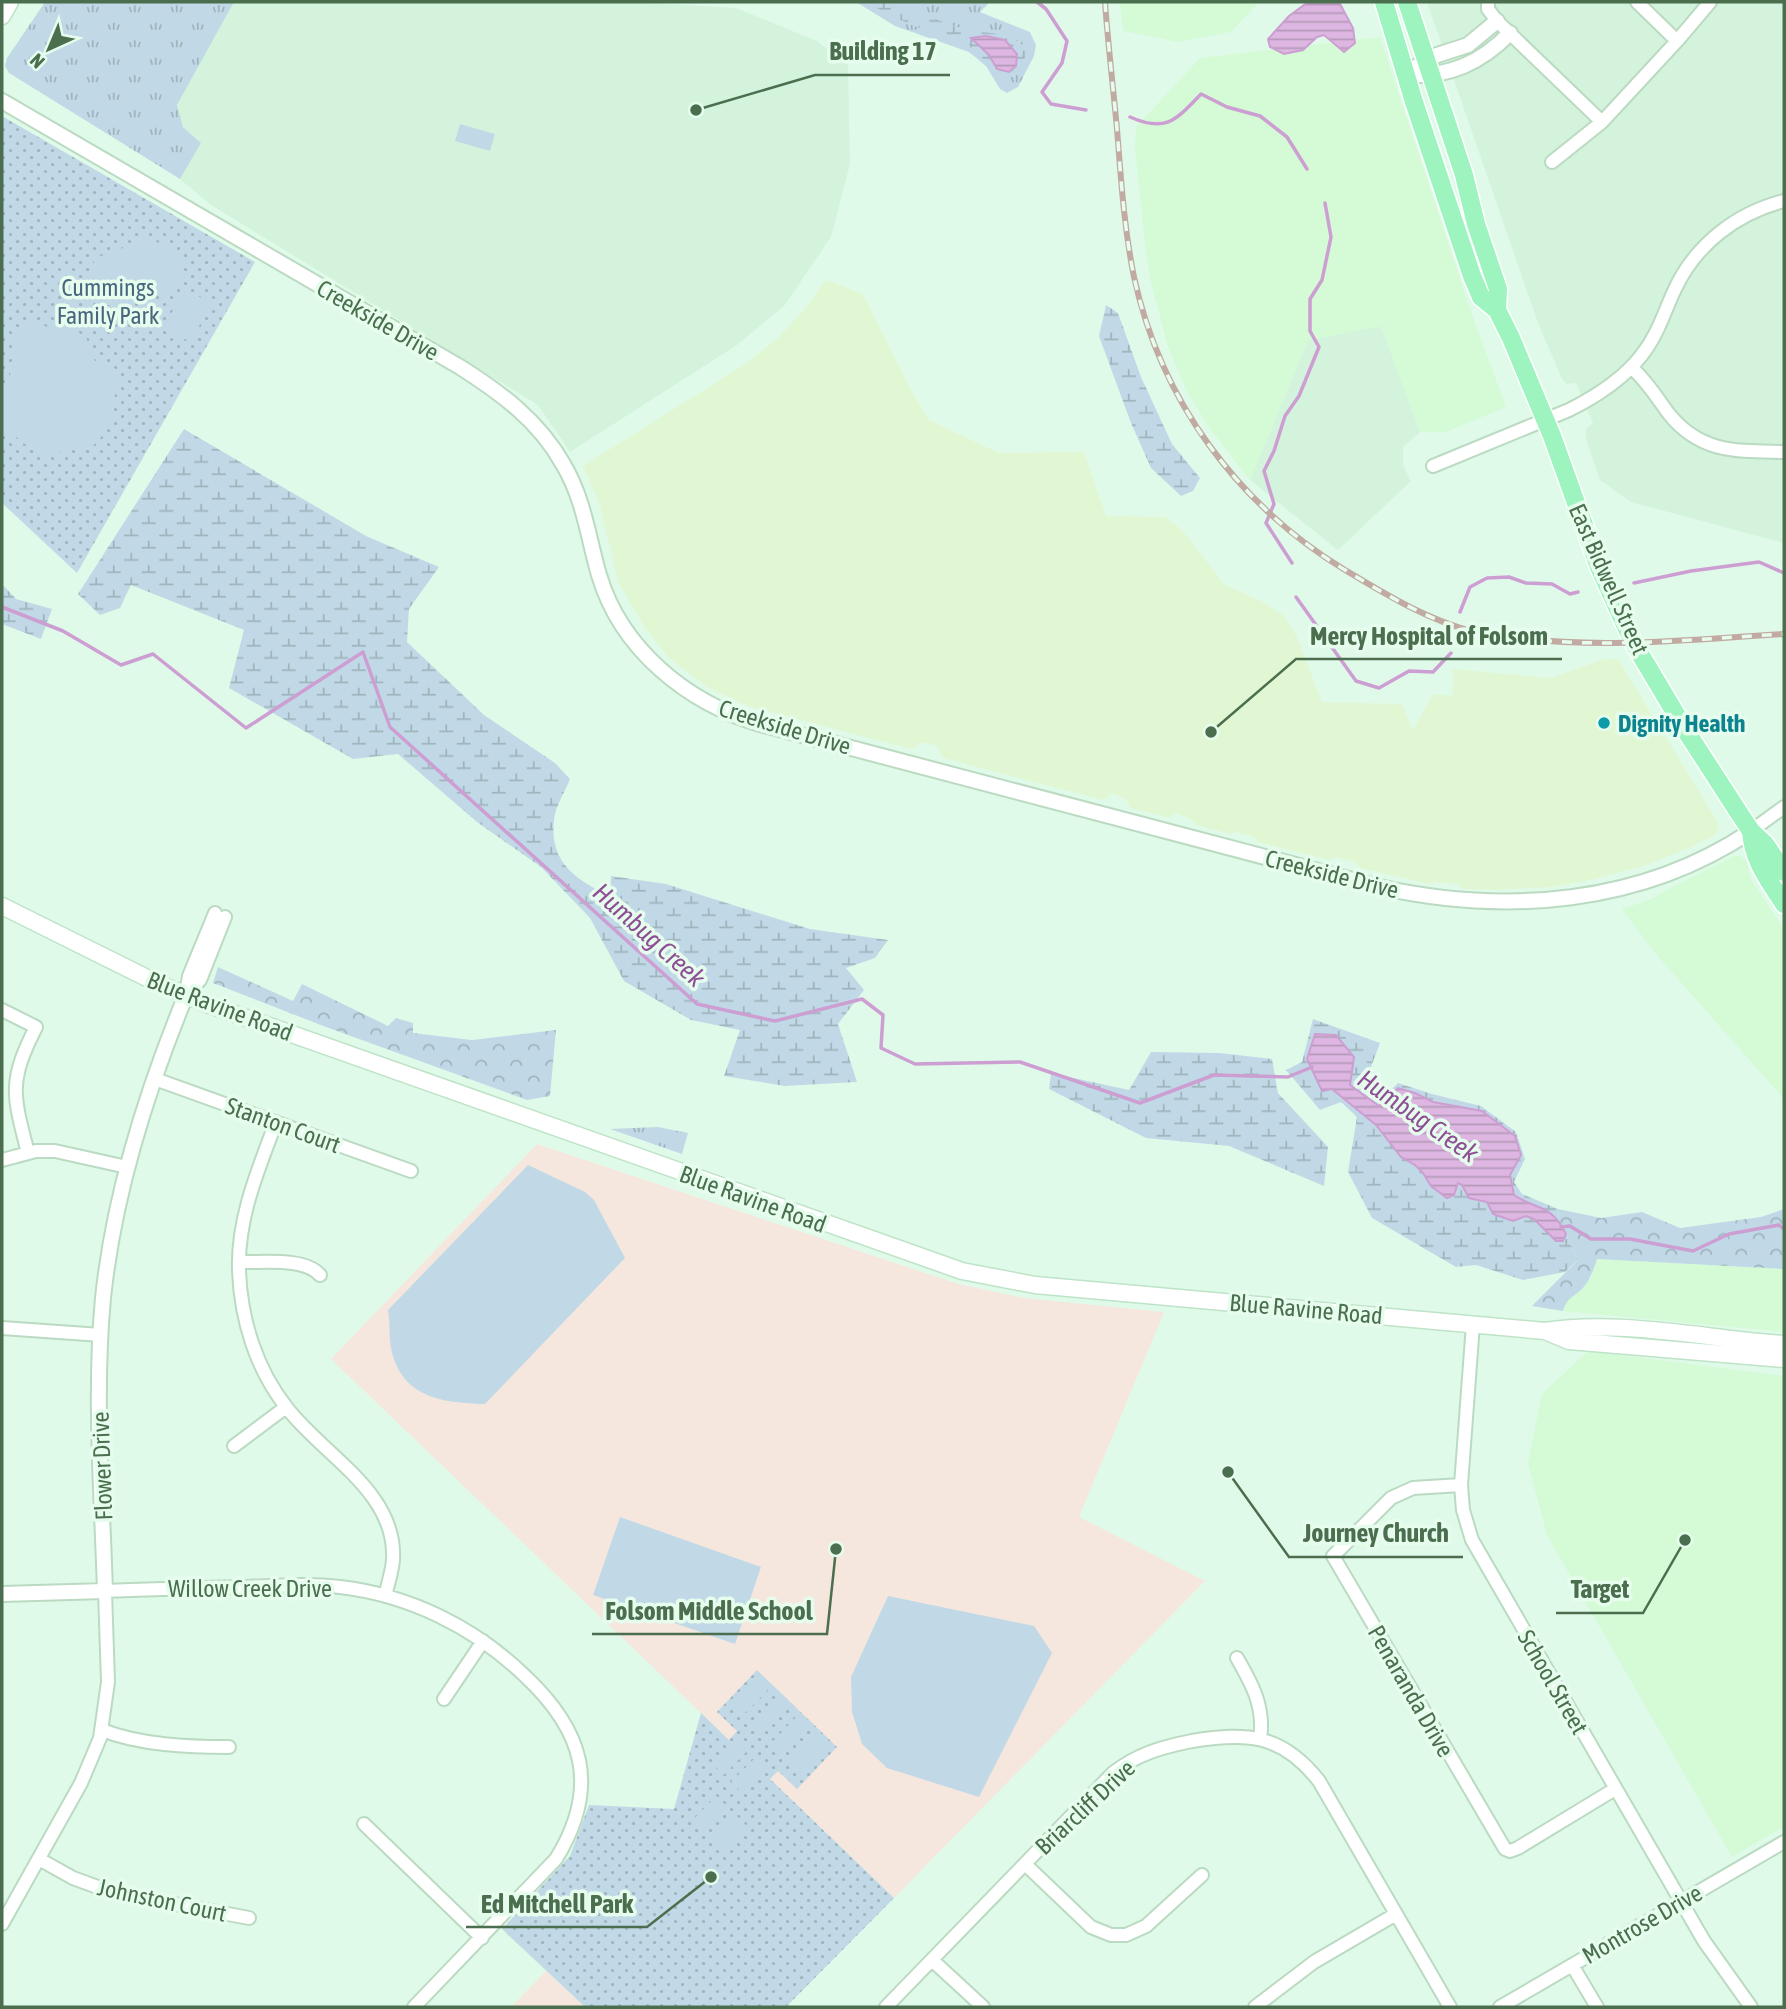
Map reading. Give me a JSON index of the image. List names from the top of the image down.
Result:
{
  "streets": {
    "main road": ["East Bidwell Street", "Blue Ravine Road"],
    "street": [
      "Creekside Drive",
      "Stanton Court",
      "Flower Drive",
      "Willow Creek Drive",
      "School Street",
      "Penaranda Drive",
      "Briarcliff Drive",
      "Johnston Court",
      "Montrose Drive"
    ]
  },
  "crossings": [
    ["Creekside Drive", "East Bidwell Street"],
    ["Blue Ravine Road", "Flower Drive"],
    ["Blue Ravine Road", "School Street"],
    ["Stanton Court", "Flower Drive"],
    ["Flower Drive", "Willow Creek Drive"],
    ["Flower Drive", "Johnston Court"],
    ["School Street", "Penaranda Drive"],
    ["School Street", "Montrose Drive"]
  ],
  "water": ["Humbug Creek"],
  "parks": ["Cummings Family Park"],
  "places": [
    "Building 17",
    "Dignity Health",
    "Mercy Hospital of Folsom",
    "Journey Church",
    "Target",
    "Folsom Middle School",
    "Ed Mitchell Park"
  ],
  "north": "bottom left"
}
